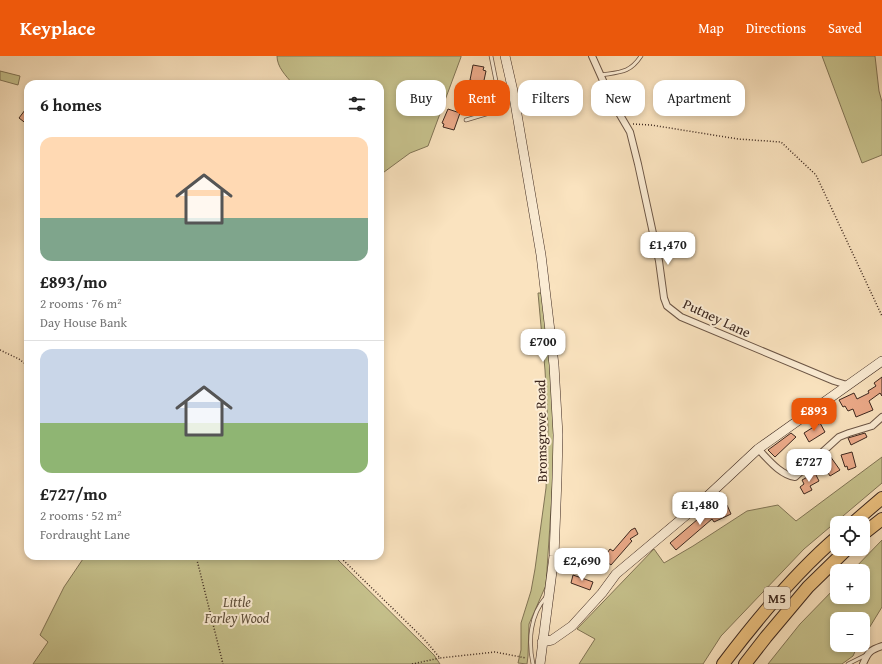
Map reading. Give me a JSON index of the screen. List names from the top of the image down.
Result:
{
  "streets": {
    "highway": ["M5"],
    "main road": ["Bromsgrove Road"],
    "street": ["Putney Lane"]
  },
  "parks": ["Little Farley Wood"],
  "page": {
    "header": "Keyplace",
    "nav": ["Map", "Directions", "Saved"],
    "chip": [
      "Buy",
      "Rent",
      "Filters",
      "New",
      "Apartment"
    ],
    "heading": "6 homes",
    "list": [
      {
        "name": "£893/mo",
        "note": "2 rooms · 76 m² · Day House Bank"
      },
      {
        "name": "£727/mo",
        "note": "2 rooms · 52 m² · Fordraught Lane"
      }
    ],
    "price": [
      "£1,470",
      "£700",
      "£893",
      "£727",
      "£1,480",
      "£2,690"
    ],
    "map_buttons": ["+", "−"]
  }
}
